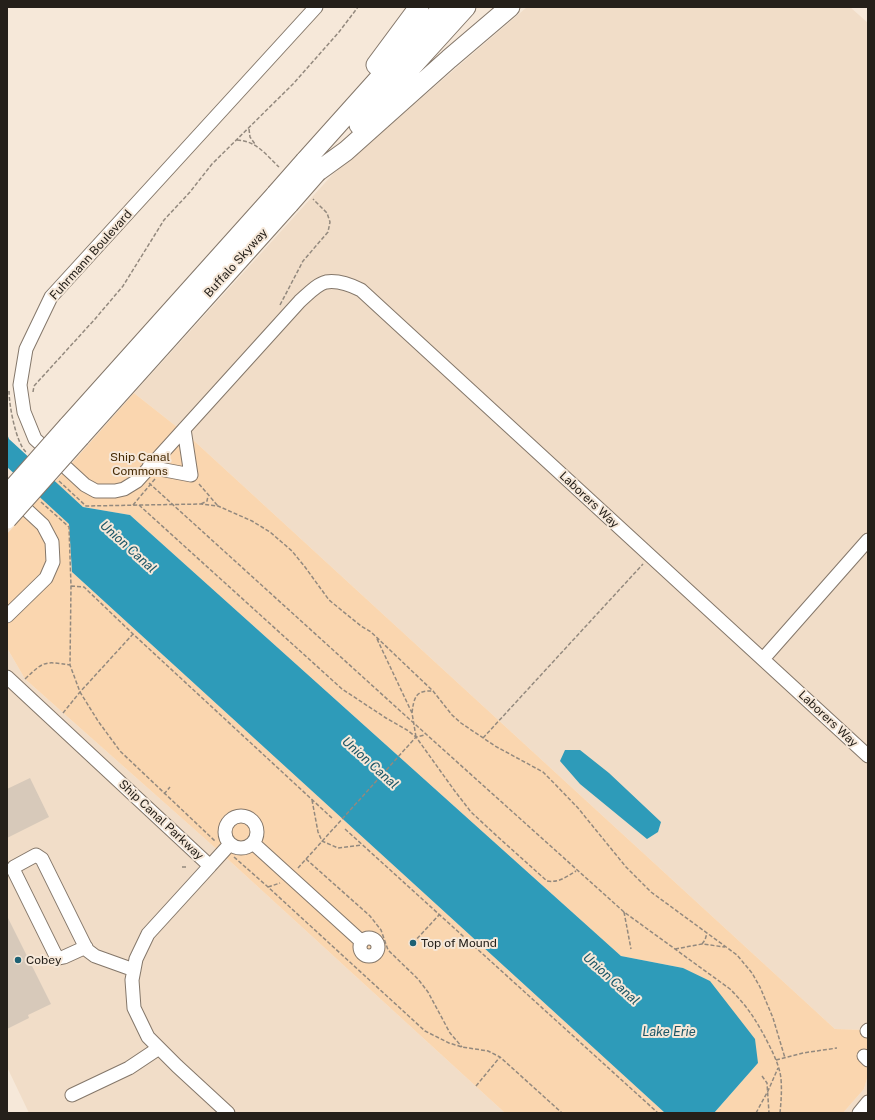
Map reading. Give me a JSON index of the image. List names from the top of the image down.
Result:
{
  "streets": {
    "highway": ["Buffalo Skyway"],
    "street": ["Fuhrmann Boulevard", "Laborers Way", "Ship Canal Parkway"]
  },
  "crossings": [
    ["Fuhrmann Boulevard", "Laborers Way"]
  ],
  "water": ["Union Canal", "Lake Erie"],
  "parks": ["Ship Canal Commons"],
  "places": ["Top of Mound", "Cobey"]
}
